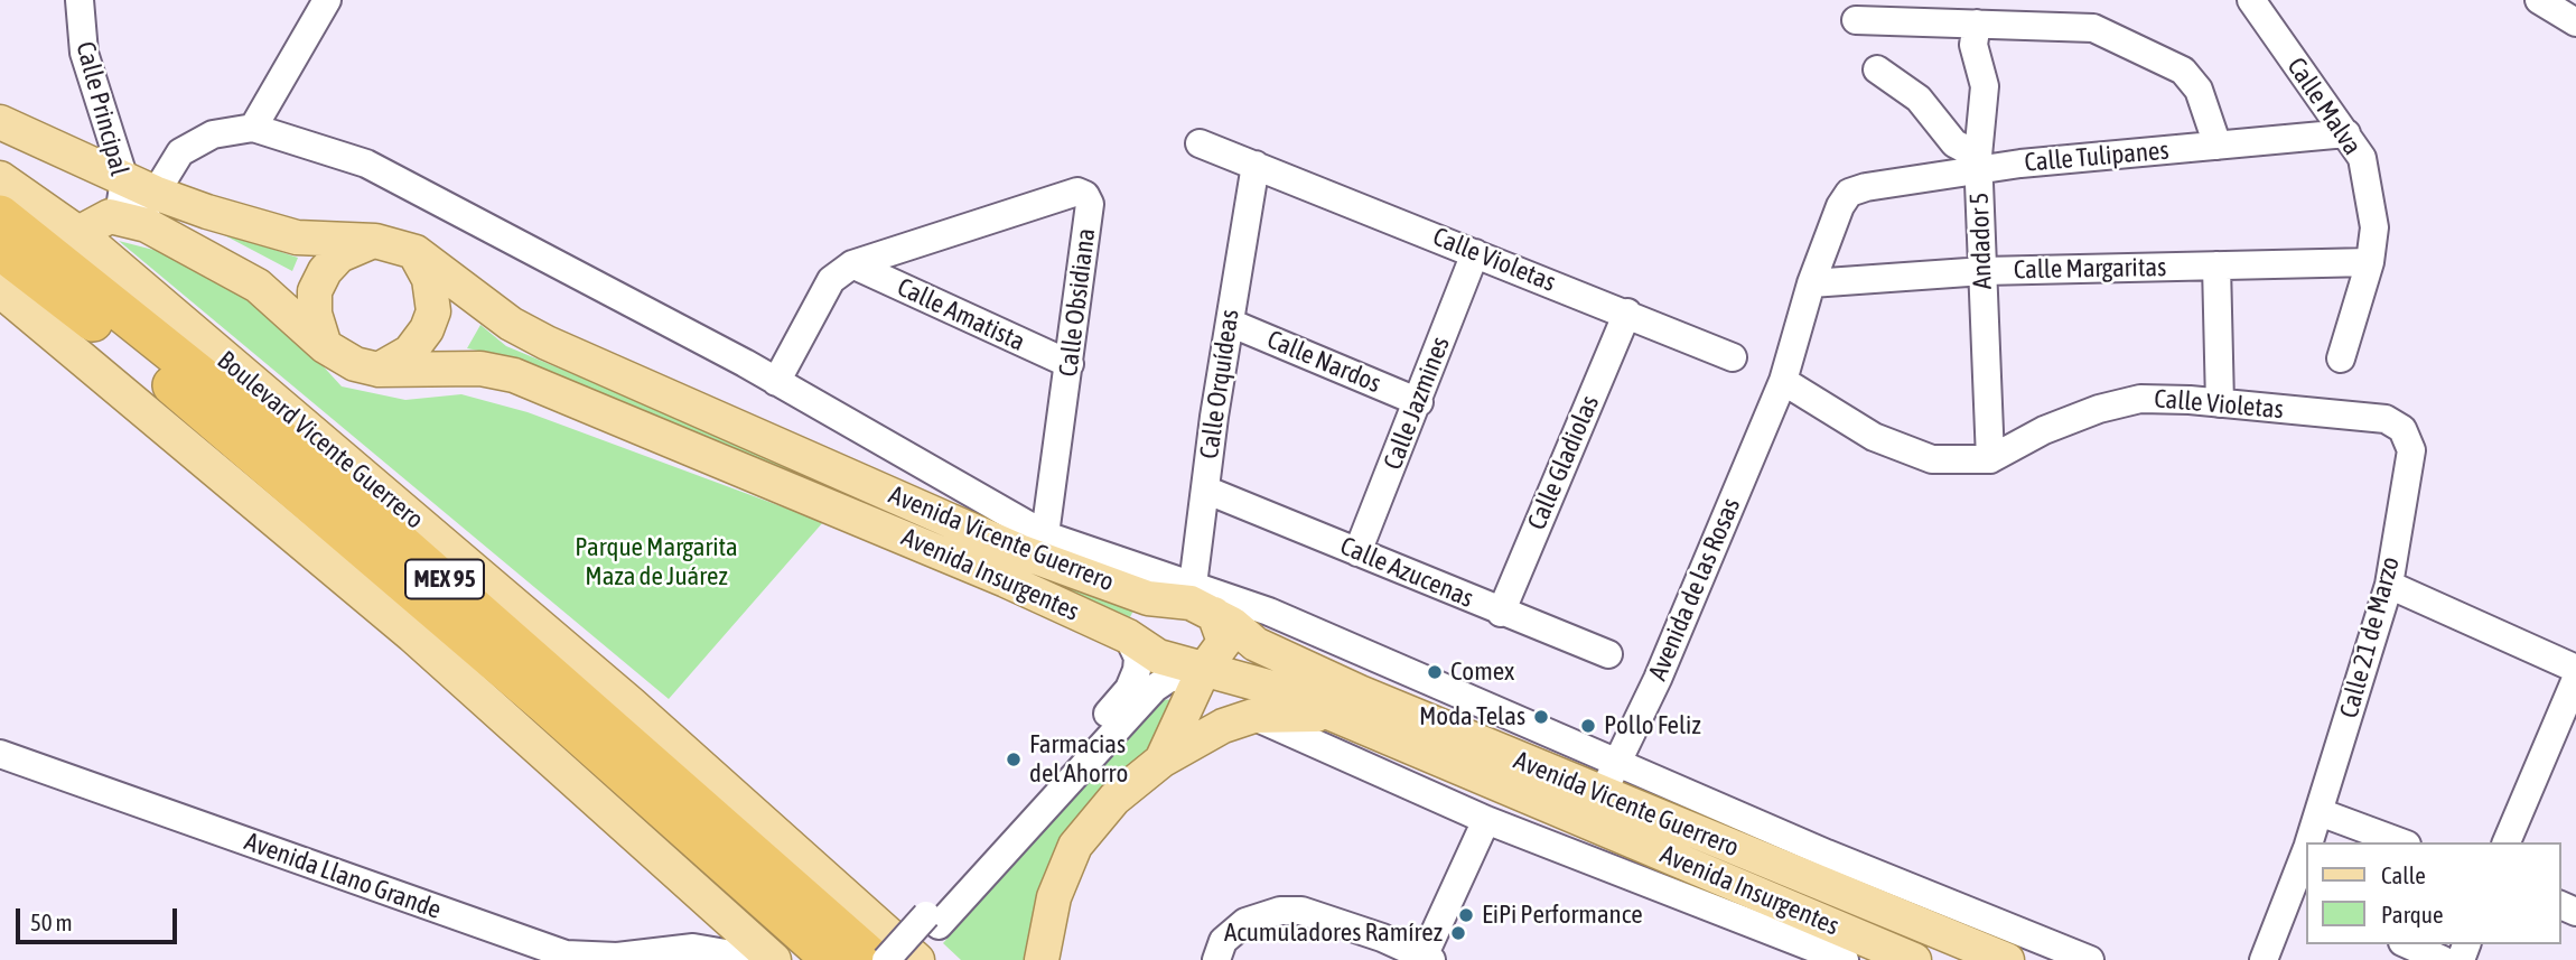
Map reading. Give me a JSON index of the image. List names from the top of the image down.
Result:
{
  "streets": {
    "highway": ["Boulevard Vicente Guerrero", "MEX 95"],
    "main road": ["Avenida Vicente Guerrero", "Avenida Insurgentes"],
    "street": [
      "Calle Malva",
      "Calle Principal",
      "Calle Tulipanes",
      "Andador 5",
      "Calle Violetas",
      "Calle Margaritas",
      "Calle Obsidiana",
      "Calle Amatista",
      "Calle Nardos",
      "Calle Orquídeas",
      "Calle Jazmines",
      "Calle Gladiolas",
      "Calle Azucenas",
      "Avenida de las Rosas",
      "Calle 21 de Marzo",
      "Avenida Llano Grande"
    ]
  },
  "crossings": [
    ["Calle Malva", "Calle Tulipanes"],
    ["Calle Malva", "Calle Margaritas"],
    ["Calle Principal", "Avenida Vicente Guerrero"],
    ["Calle Principal", "Avenida Insurgentes"],
    ["Calle Tulipanes", "Andador 5"],
    ["Calle Tulipanes", "Avenida de las Rosas"],
    ["Andador 5", "Calle Violetas"],
    ["Andador 5", "Calle Margaritas"],
    ["Calle Violetas", "Calle Orquídeas"],
    ["Calle Violetas", "Calle Jazmines"],
    ["Calle Violetas", "Calle Gladiolas"],
    ["Calle Violetas", "Calle 21 de Marzo"],
    ["Calle Margaritas", "Avenida de las Rosas"],
    ["Calle Obsidiana", "Calle Amatista"],
    ["Calle Obsidiana", "Avenida Vicente Guerrero"],
    ["Calle Nardos", "Calle Orquídeas"],
    ["Calle Nardos", "Calle Jazmines"],
    ["Calle Orquídeas", "Avenida Vicente Guerrero"],
    ["Calle Orquídeas", "Calle Azucenas"],
    ["Calle Jazmines", "Calle Azucenas"],
    ["Calle Gladiolas", "Calle Azucenas"],
    ["Avenida Vicente Guerrero", "Avenida Insurgentes"],
    ["Avenida Vicente Guerrero", "Avenida de las Rosas"]
  ],
  "parks": ["Parque Margarita Maza de Juárez"],
  "places": [
    "Comex",
    "Moda Telas",
    "Pollo Feliz",
    "Farmacias del Ahorro",
    "EiPi Performance",
    "Acumuladores Ramírez"
  ],
  "legend": ["Calle", "Parque"],
  "scale_bar": "50 m"
}
